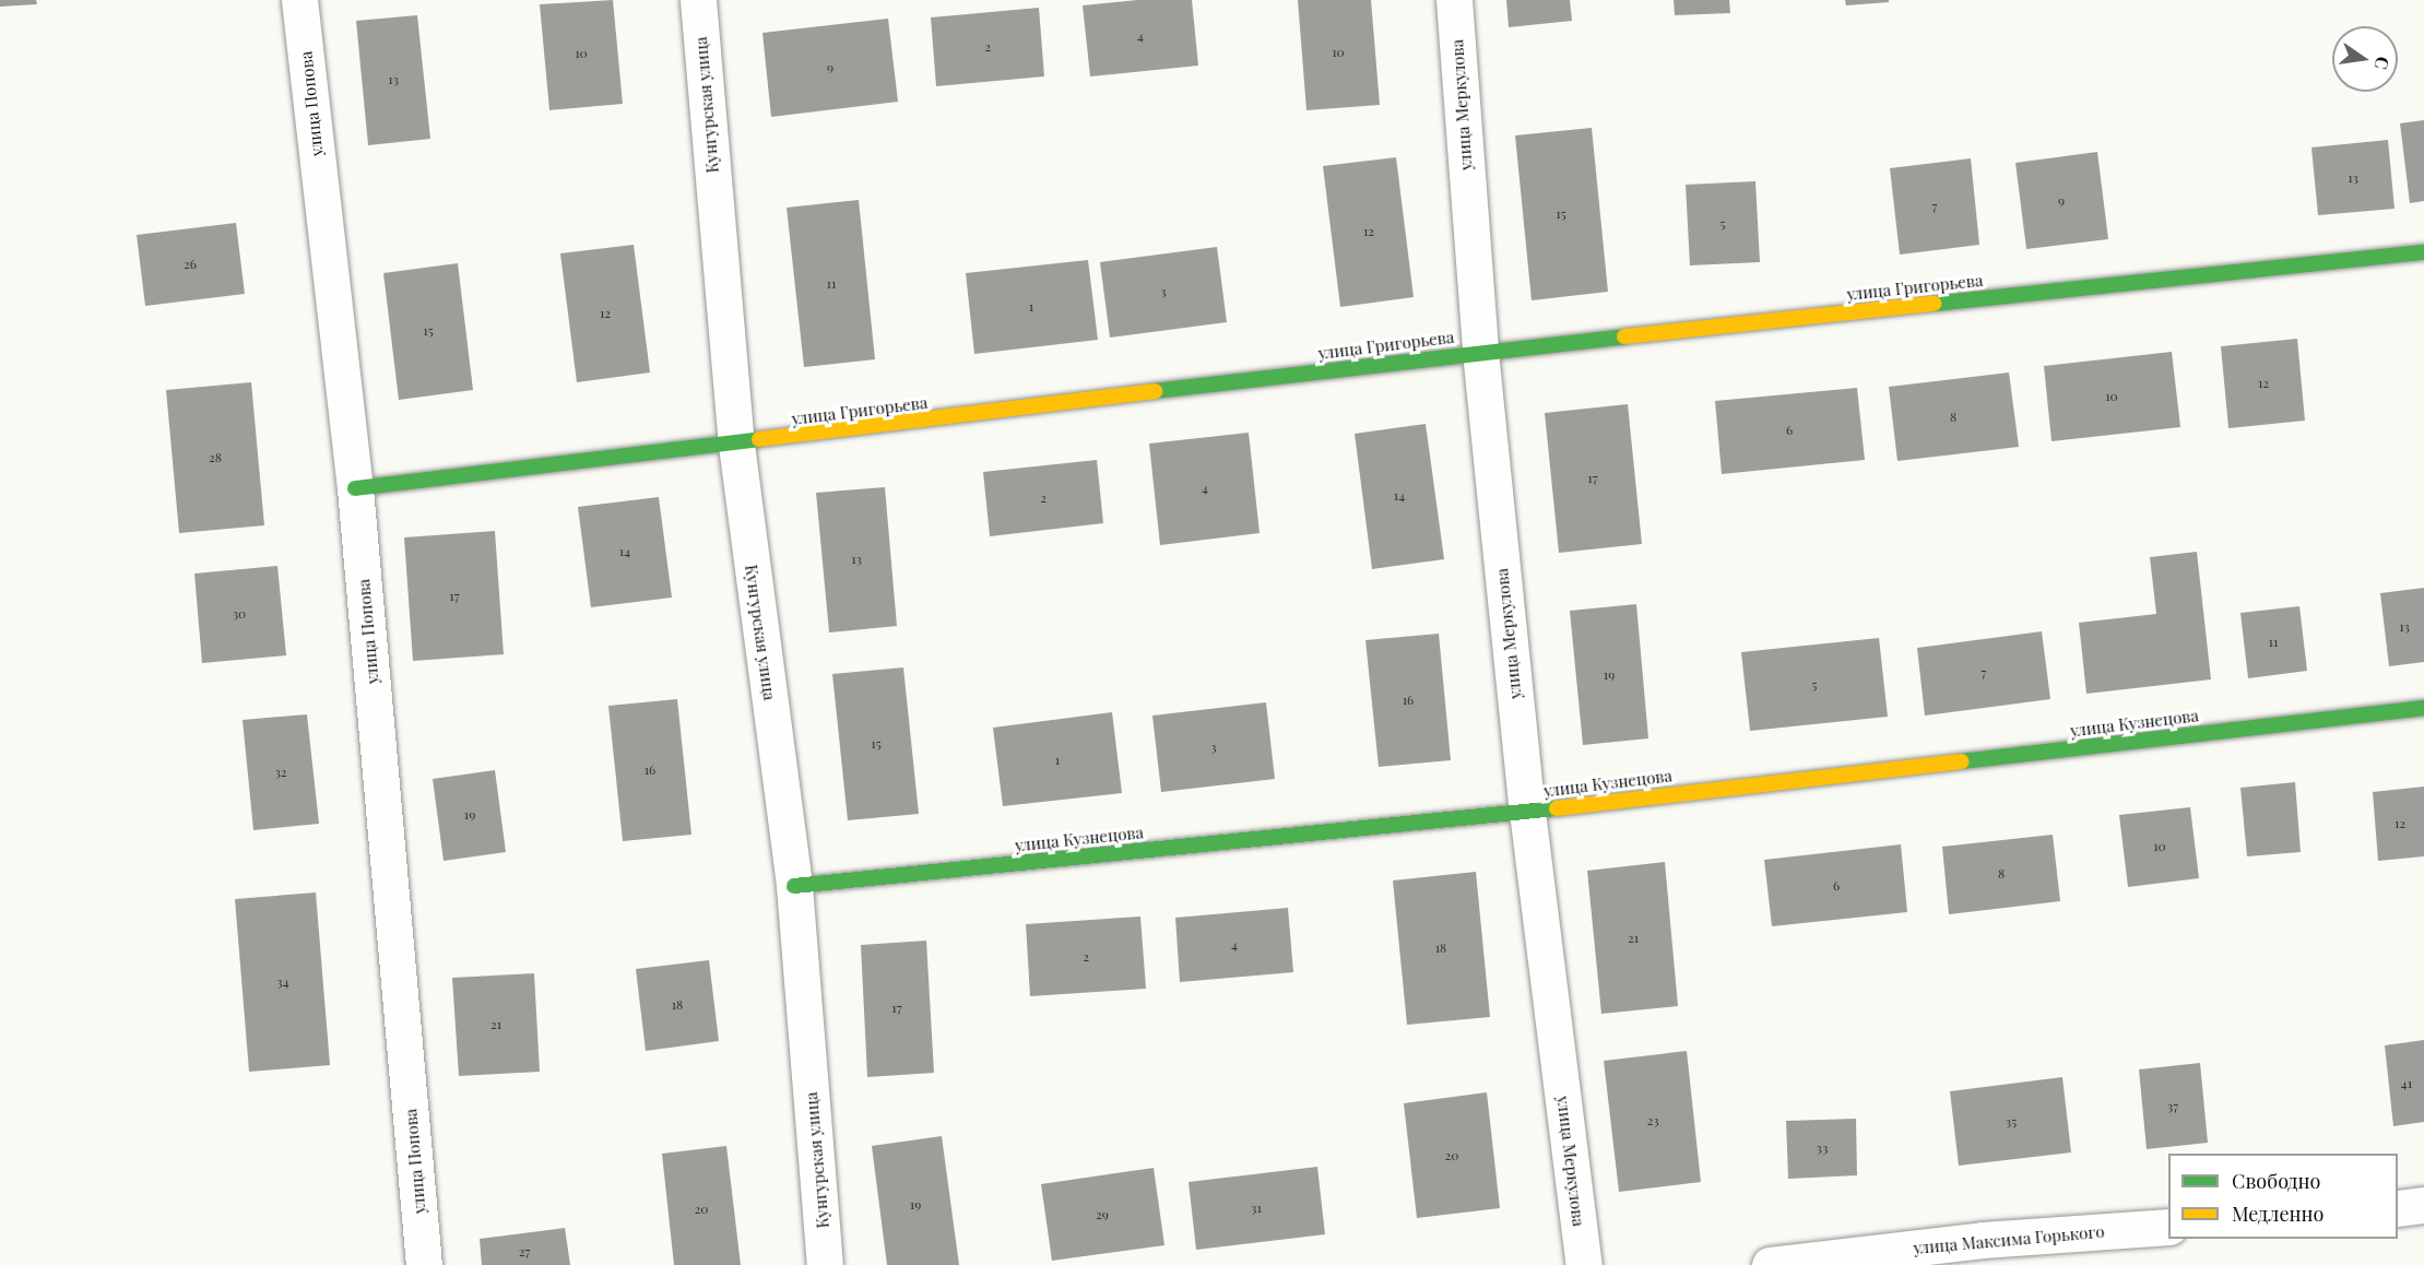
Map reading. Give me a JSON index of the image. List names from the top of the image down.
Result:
{
  "streets": {
    "street": [
      "улица Попова",
      "Кунгурская улица",
      "улица Меркулова",
      "улица Григорьева",
      "улица Кузнецова",
      "улица Максима Горького"
    ]
  },
  "crossings": [
    ["улица Попова", "улица Григорьева"],
    ["Кунгурская улица", "улица Григорьева"],
    ["Кунгурская улица", "улица Кузнецова"],
    ["улица Меркулова", "улица Григорьева"],
    ["улица Меркулова", "улица Кузнецова"]
  ],
  "house_numbers": [
    "4",
    "2",
    "10",
    "10",
    "9",
    "13",
    "13",
    "9",
    "7",
    "15",
    "5",
    "12",
    "26",
    "11",
    "3",
    "1",
    "12",
    "15",
    "12",
    "10",
    "8",
    "6",
    "28",
    "17",
    "4",
    "14",
    "2",
    "14",
    "13",
    "17",
    "30",
    "13",
    "11",
    "7",
    "19",
    "5",
    "16",
    "15",
    "3",
    "1",
    "16",
    "32",
    "19",
    "12",
    "10",
    "8",
    "6",
    "21",
    "4",
    "18",
    "2",
    "34",
    "18",
    "17",
    "21",
    "41",
    "37",
    "23",
    "35",
    "33",
    "20",
    "19",
    "31",
    "20",
    "29",
    "27"
  ],
  "legend": ["Свободно", "Медленно"],
  "north": "right"
}
